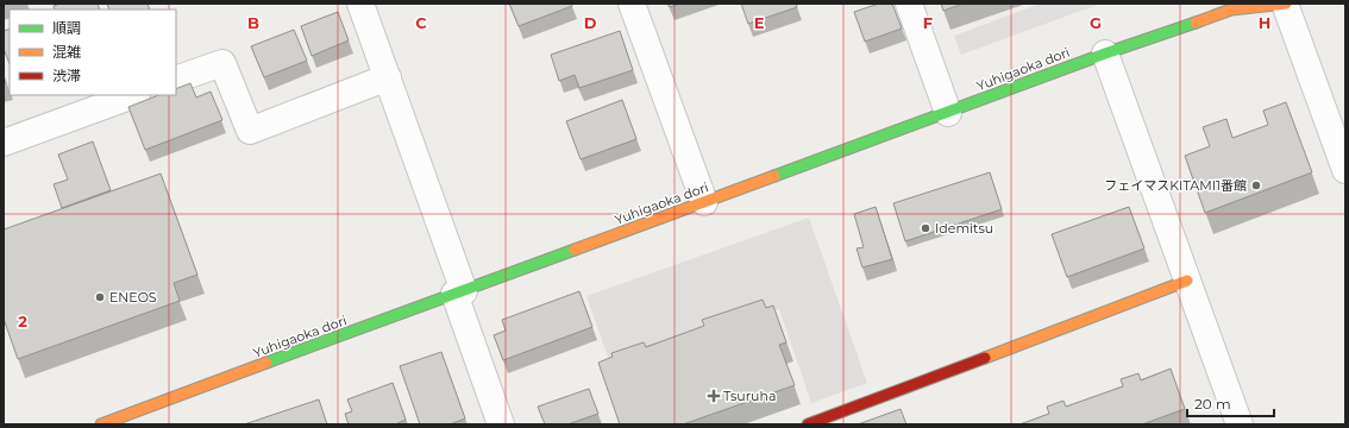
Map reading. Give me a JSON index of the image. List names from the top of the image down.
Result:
{
  "streets": {
    "street": ["Yuhigaoka dori"]
  },
  "places": {
    "other": ["フェイマスKITAMI1番館", "Idemitsu", "ENEOS"],
    "health": ["Tsuruha"]
  },
  "legend": ["順調", "混雑", "渋滞"],
  "scale_bar": "20 m",
  "grid": {
    "columns": [
      "B",
      "C",
      "D",
      "E",
      "F",
      "G",
      "H"
    ],
    "rows": ["2"]
  }
}
